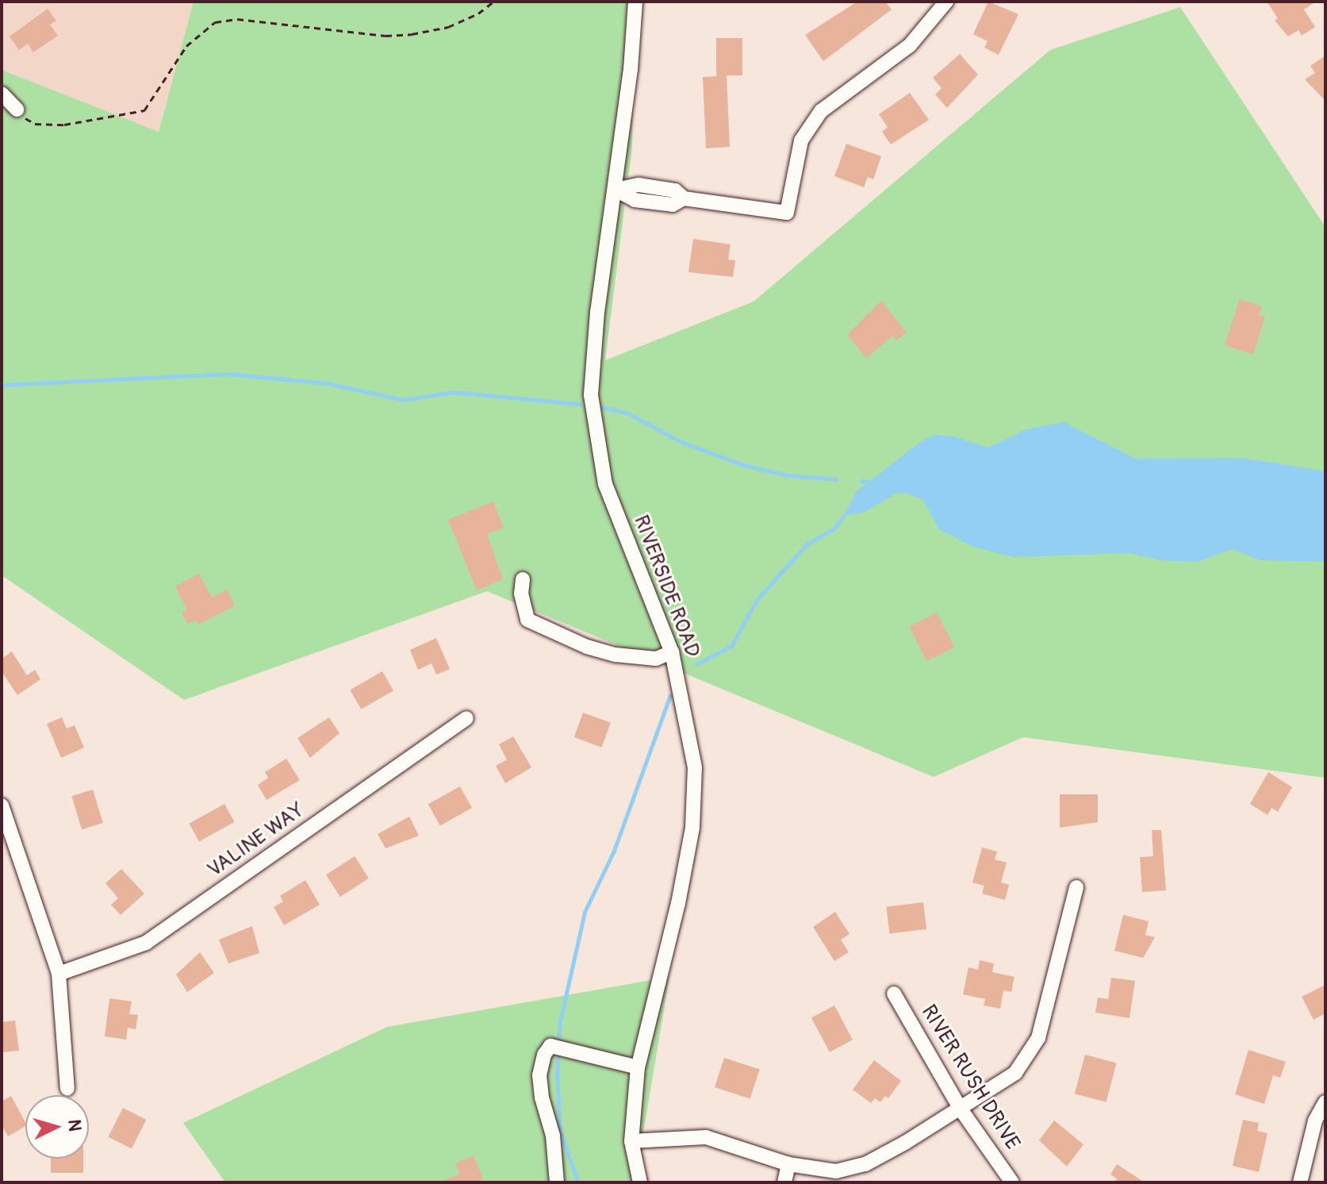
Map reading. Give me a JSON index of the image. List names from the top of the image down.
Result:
{
  "streets": {
    "street": ["RIVERSIDE ROAD", "VALINE WAY", "RIVER RUSH DRIVE"]
  },
  "north": "right"
}
